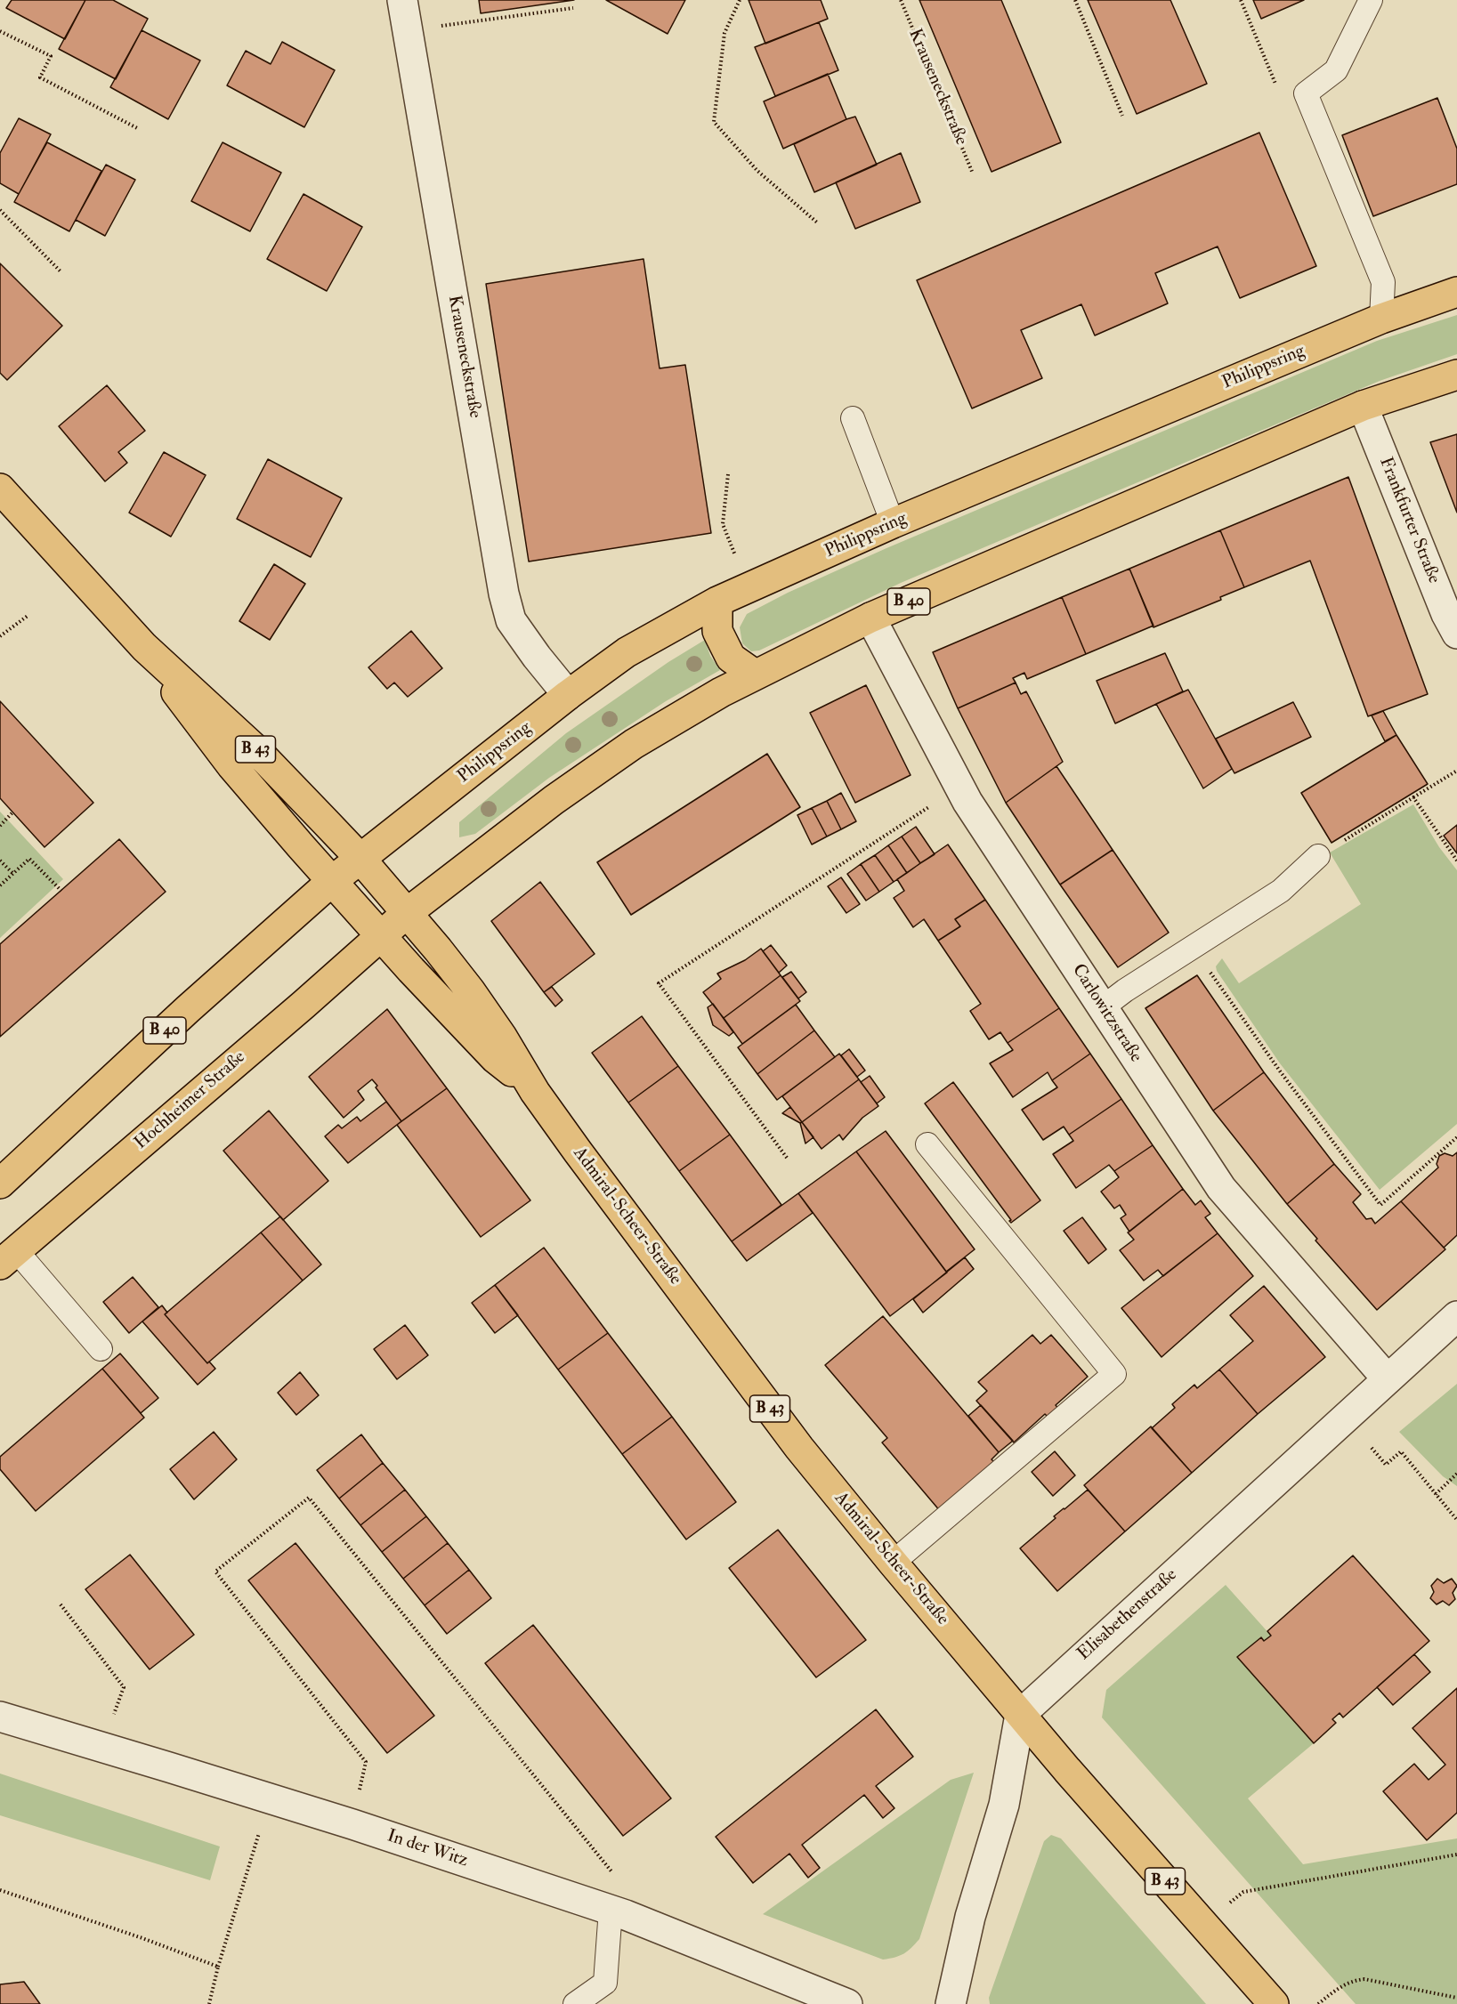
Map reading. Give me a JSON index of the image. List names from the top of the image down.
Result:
{
  "streets": {
    "main road": [
      "Philippsring",
      "B 40",
      "B 43",
      "Hochheimer Straße",
      "Admiral-Scheer-Straße"
    ],
    "street": [
      "Krauseneckstraße",
      "Frankfurter Straße",
      "Carlowitzstraße",
      "Elisabethenstraße",
      "In der Witz"
    ]
  },
  "crossings": [
    ["Krauseneckstraße", "Philippsring"],
    ["Philippsring", "B 40"],
    ["Philippsring", "B 43"],
    ["Frankfurter Straße", "B 40"],
    ["B 40", "B 43"],
    ["B 40", "Carlowitzstraße"],
    ["B 40", "Hochheimer Straße"],
    ["B 40", "Admiral-Scheer-Straße"],
    ["B 43", "Hochheimer Straße"],
    ["B 43", "Admiral-Scheer-Straße"],
    ["Carlowitzstraße", "Elisabethenstraße"],
    ["Hochheimer Straße", "Admiral-Scheer-Straße"],
    ["Admiral-Scheer-Straße", "Elisabethenstraße"]
  ]
}
